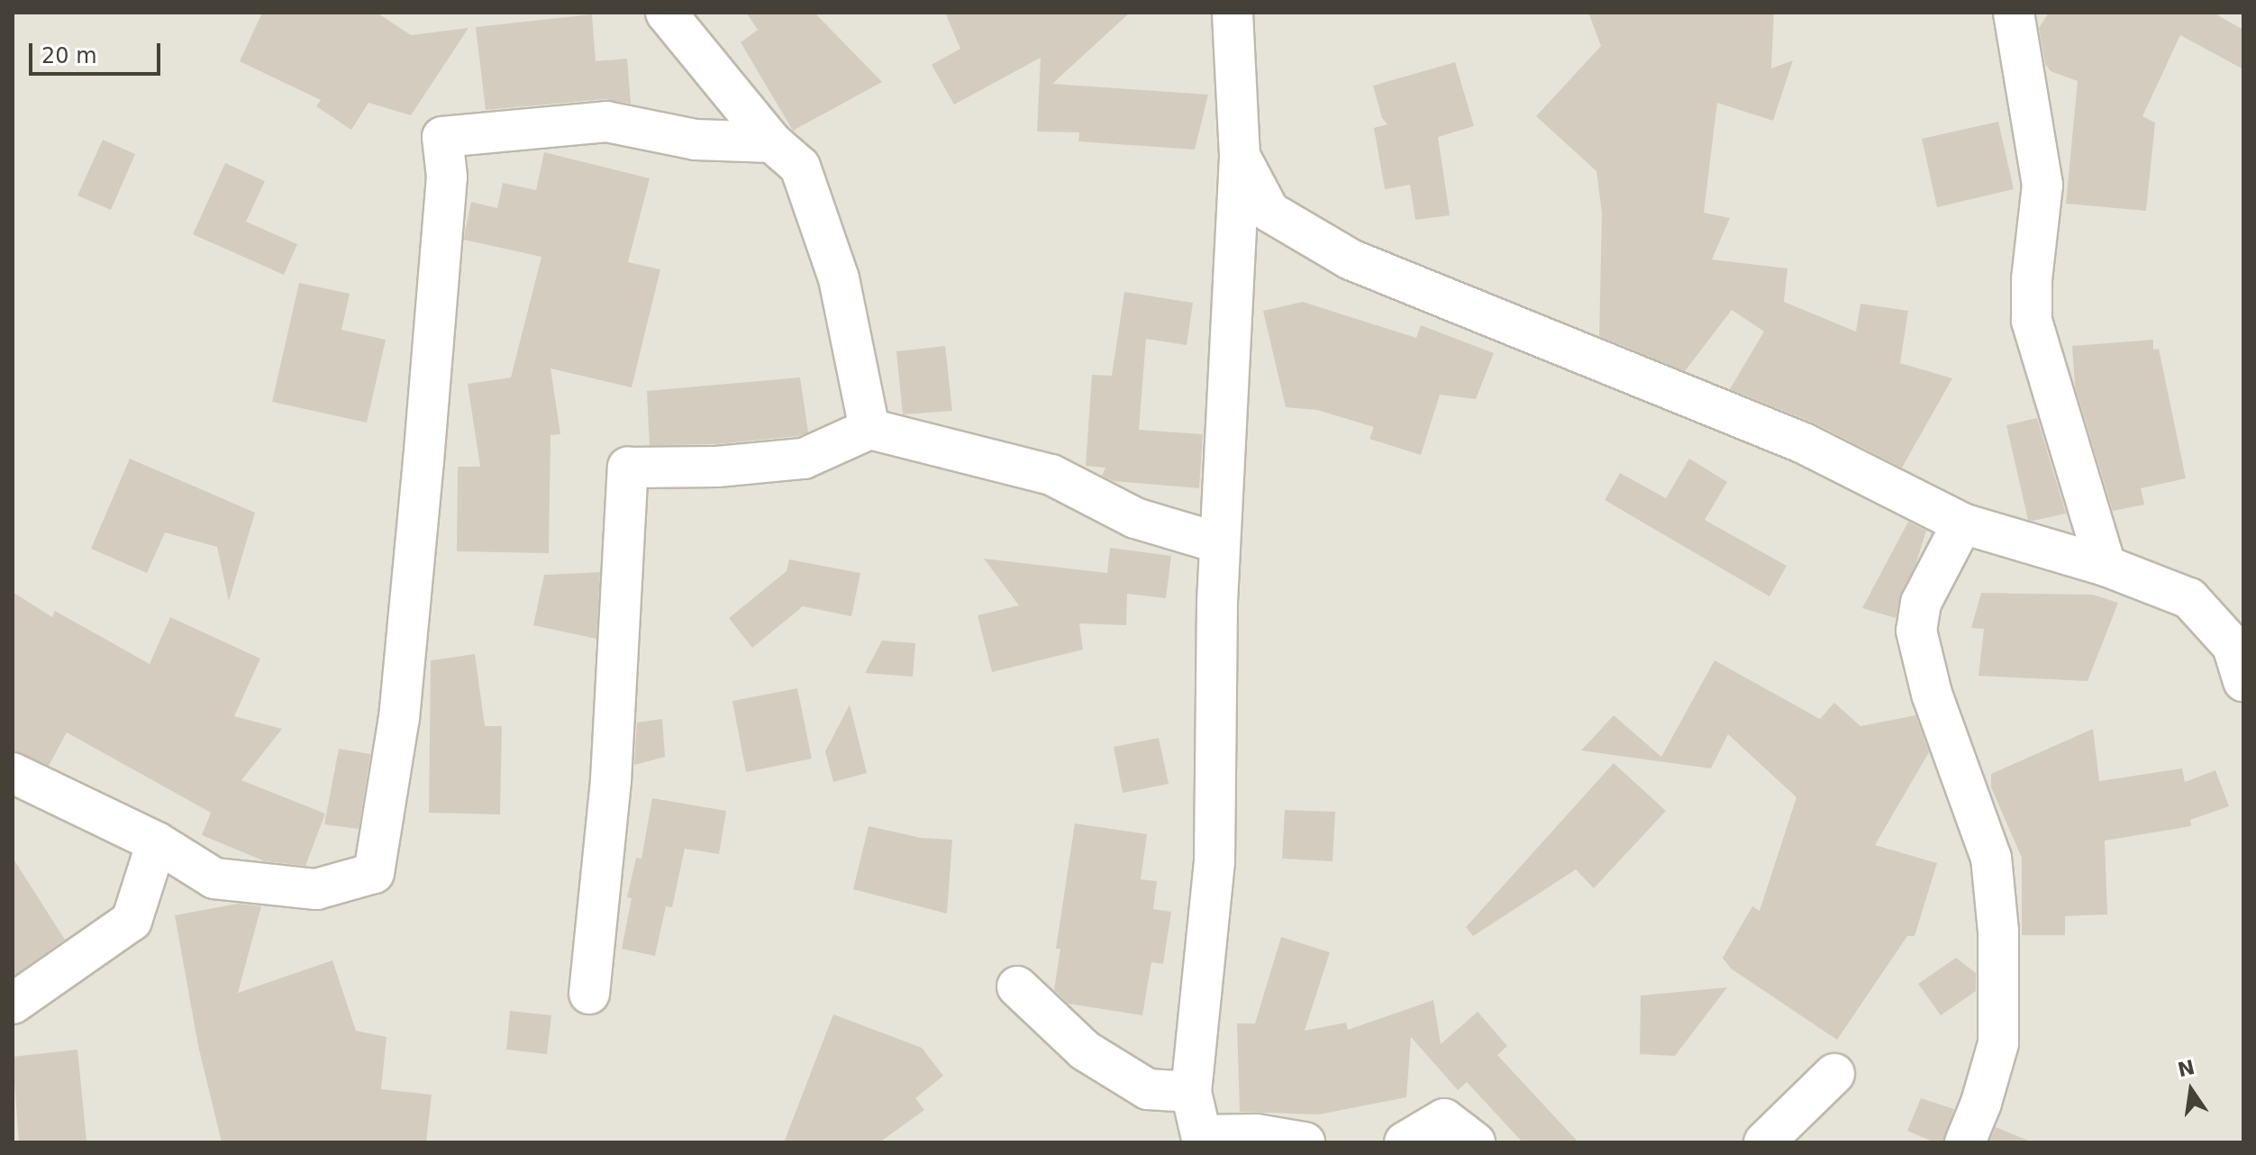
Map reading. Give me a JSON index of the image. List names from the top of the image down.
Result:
{
  "scale_bar": "20 m",
  "north": "top"
}
